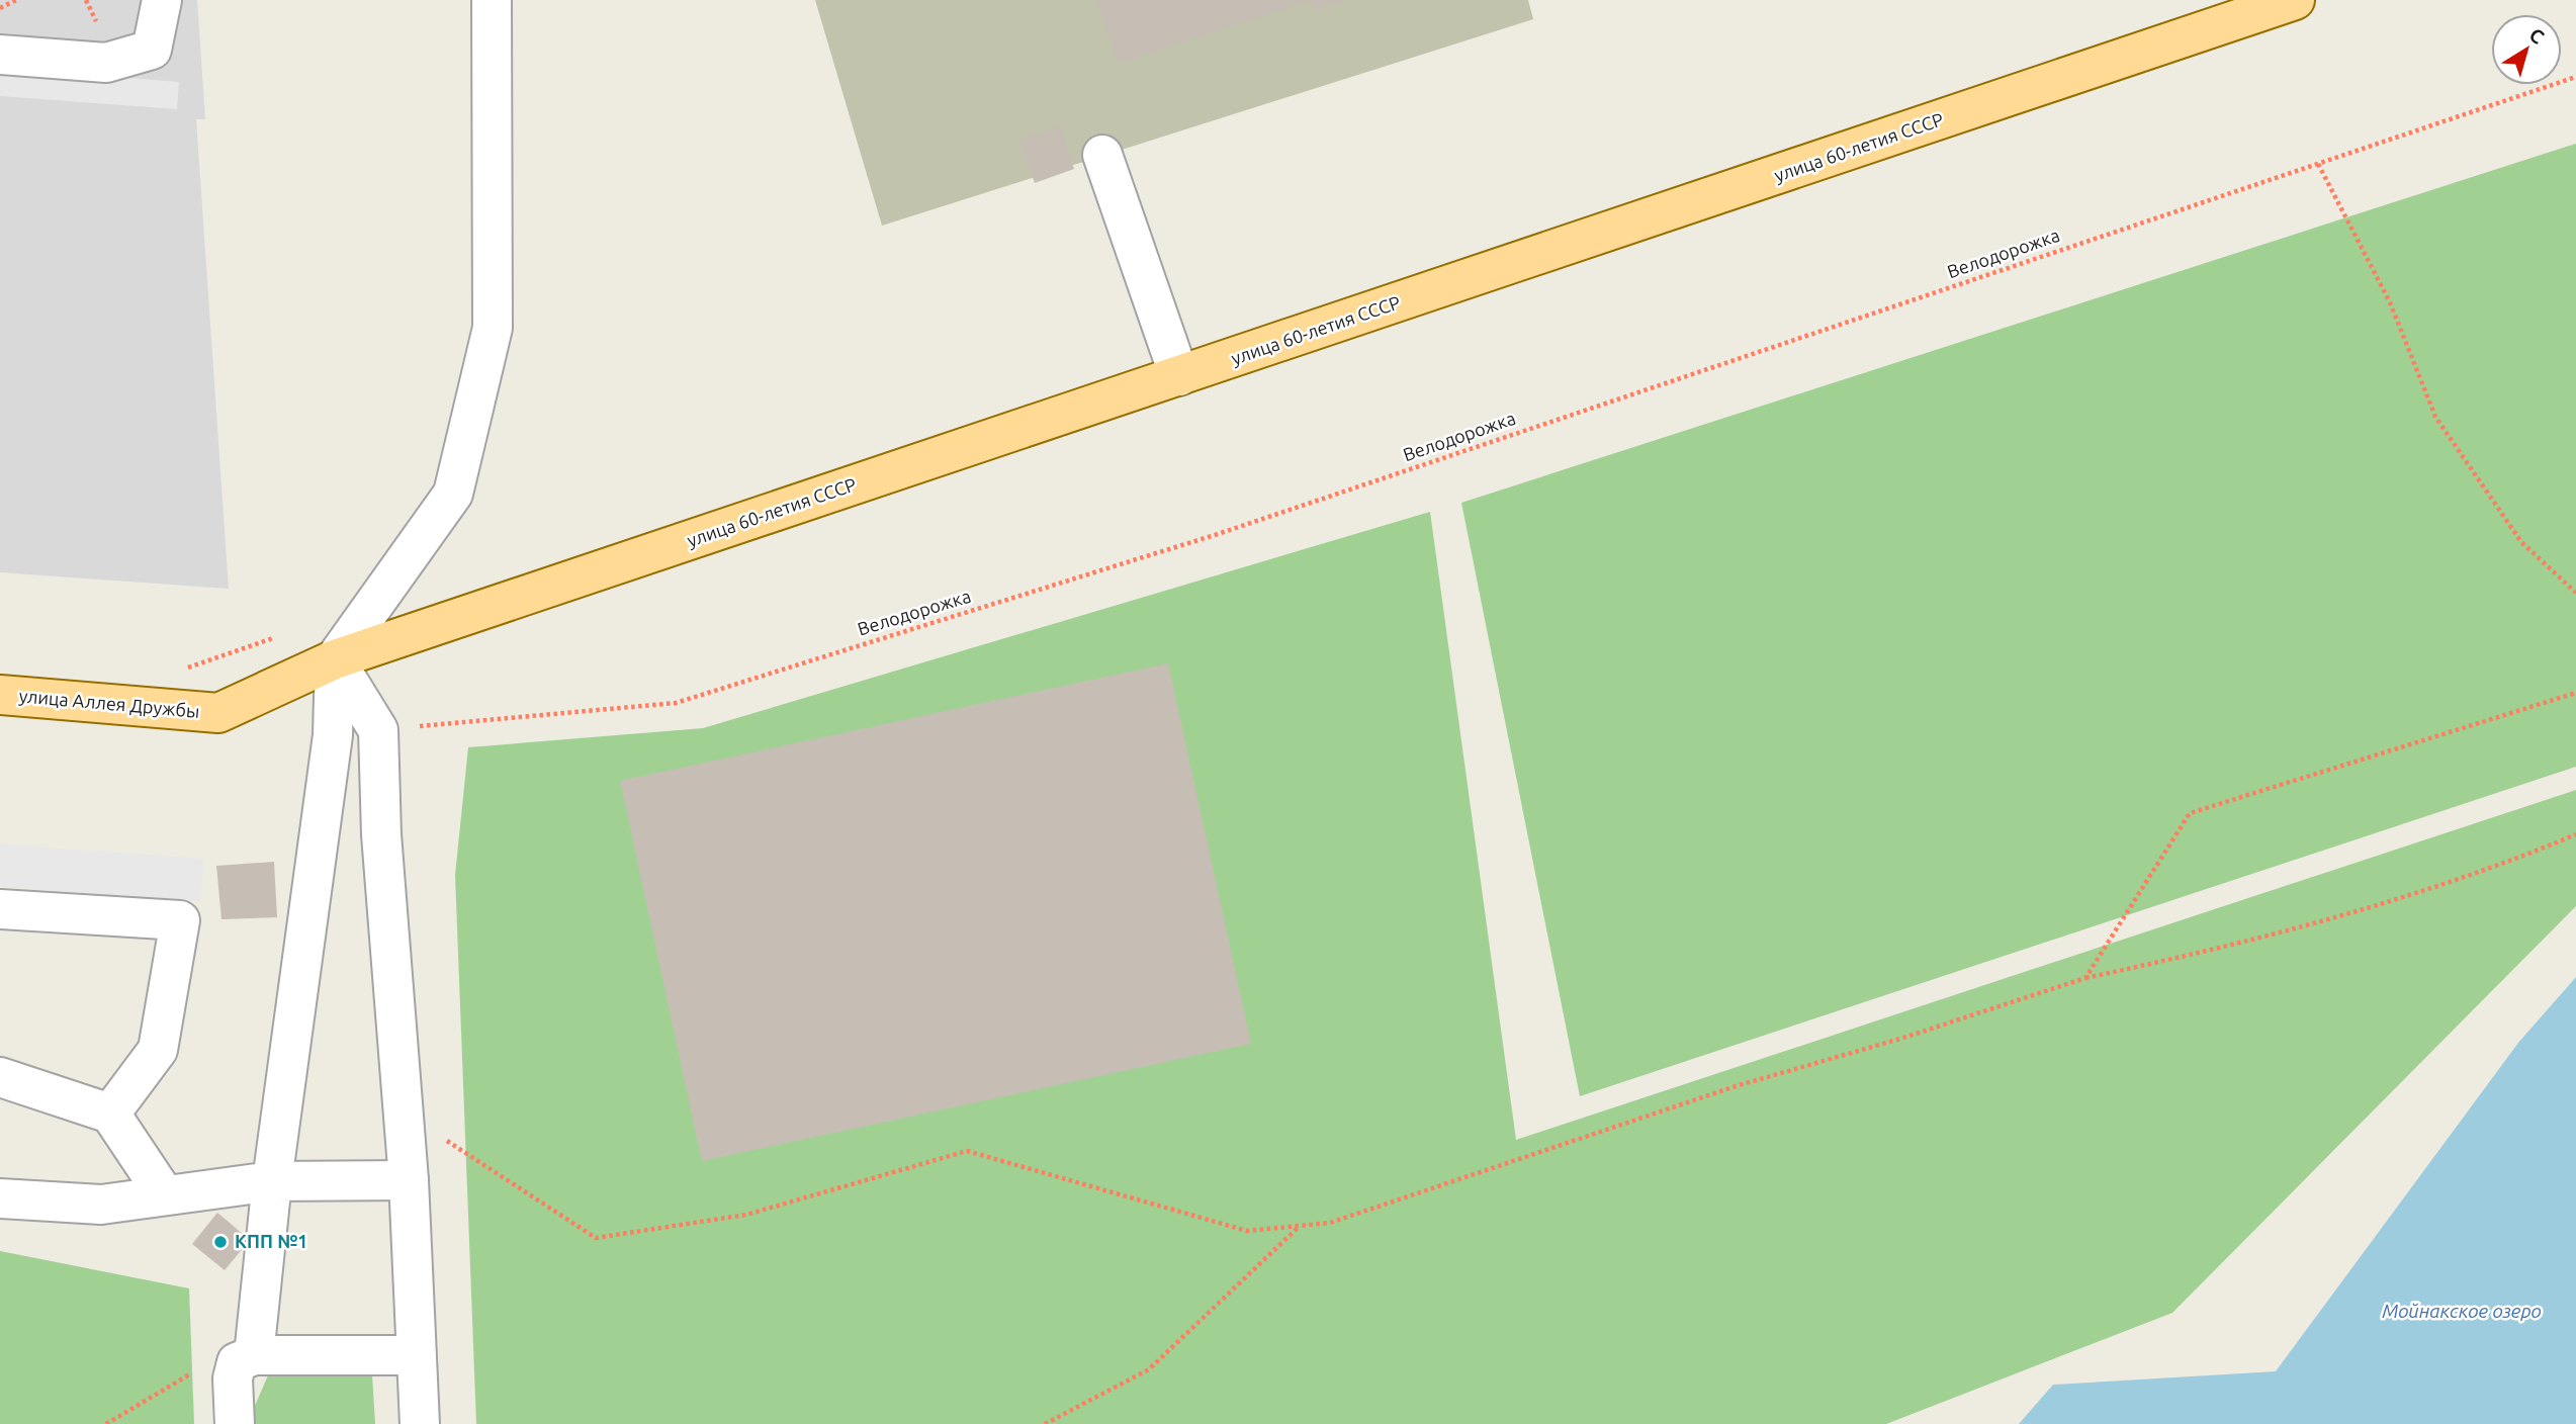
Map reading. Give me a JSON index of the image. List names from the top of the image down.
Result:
{
  "streets": {
    "main road": ["улица 60-летия СССР", "улица Аллея Дружбы"],
    "path": ["Велодорожка"]
  },
  "crossings": [
    ["улица 60-летия СССР", "улица Аллея Дружбы"]
  ],
  "water": ["Мойнакское озеро"],
  "places": ["КПП №1"],
  "north": "top right"
}
